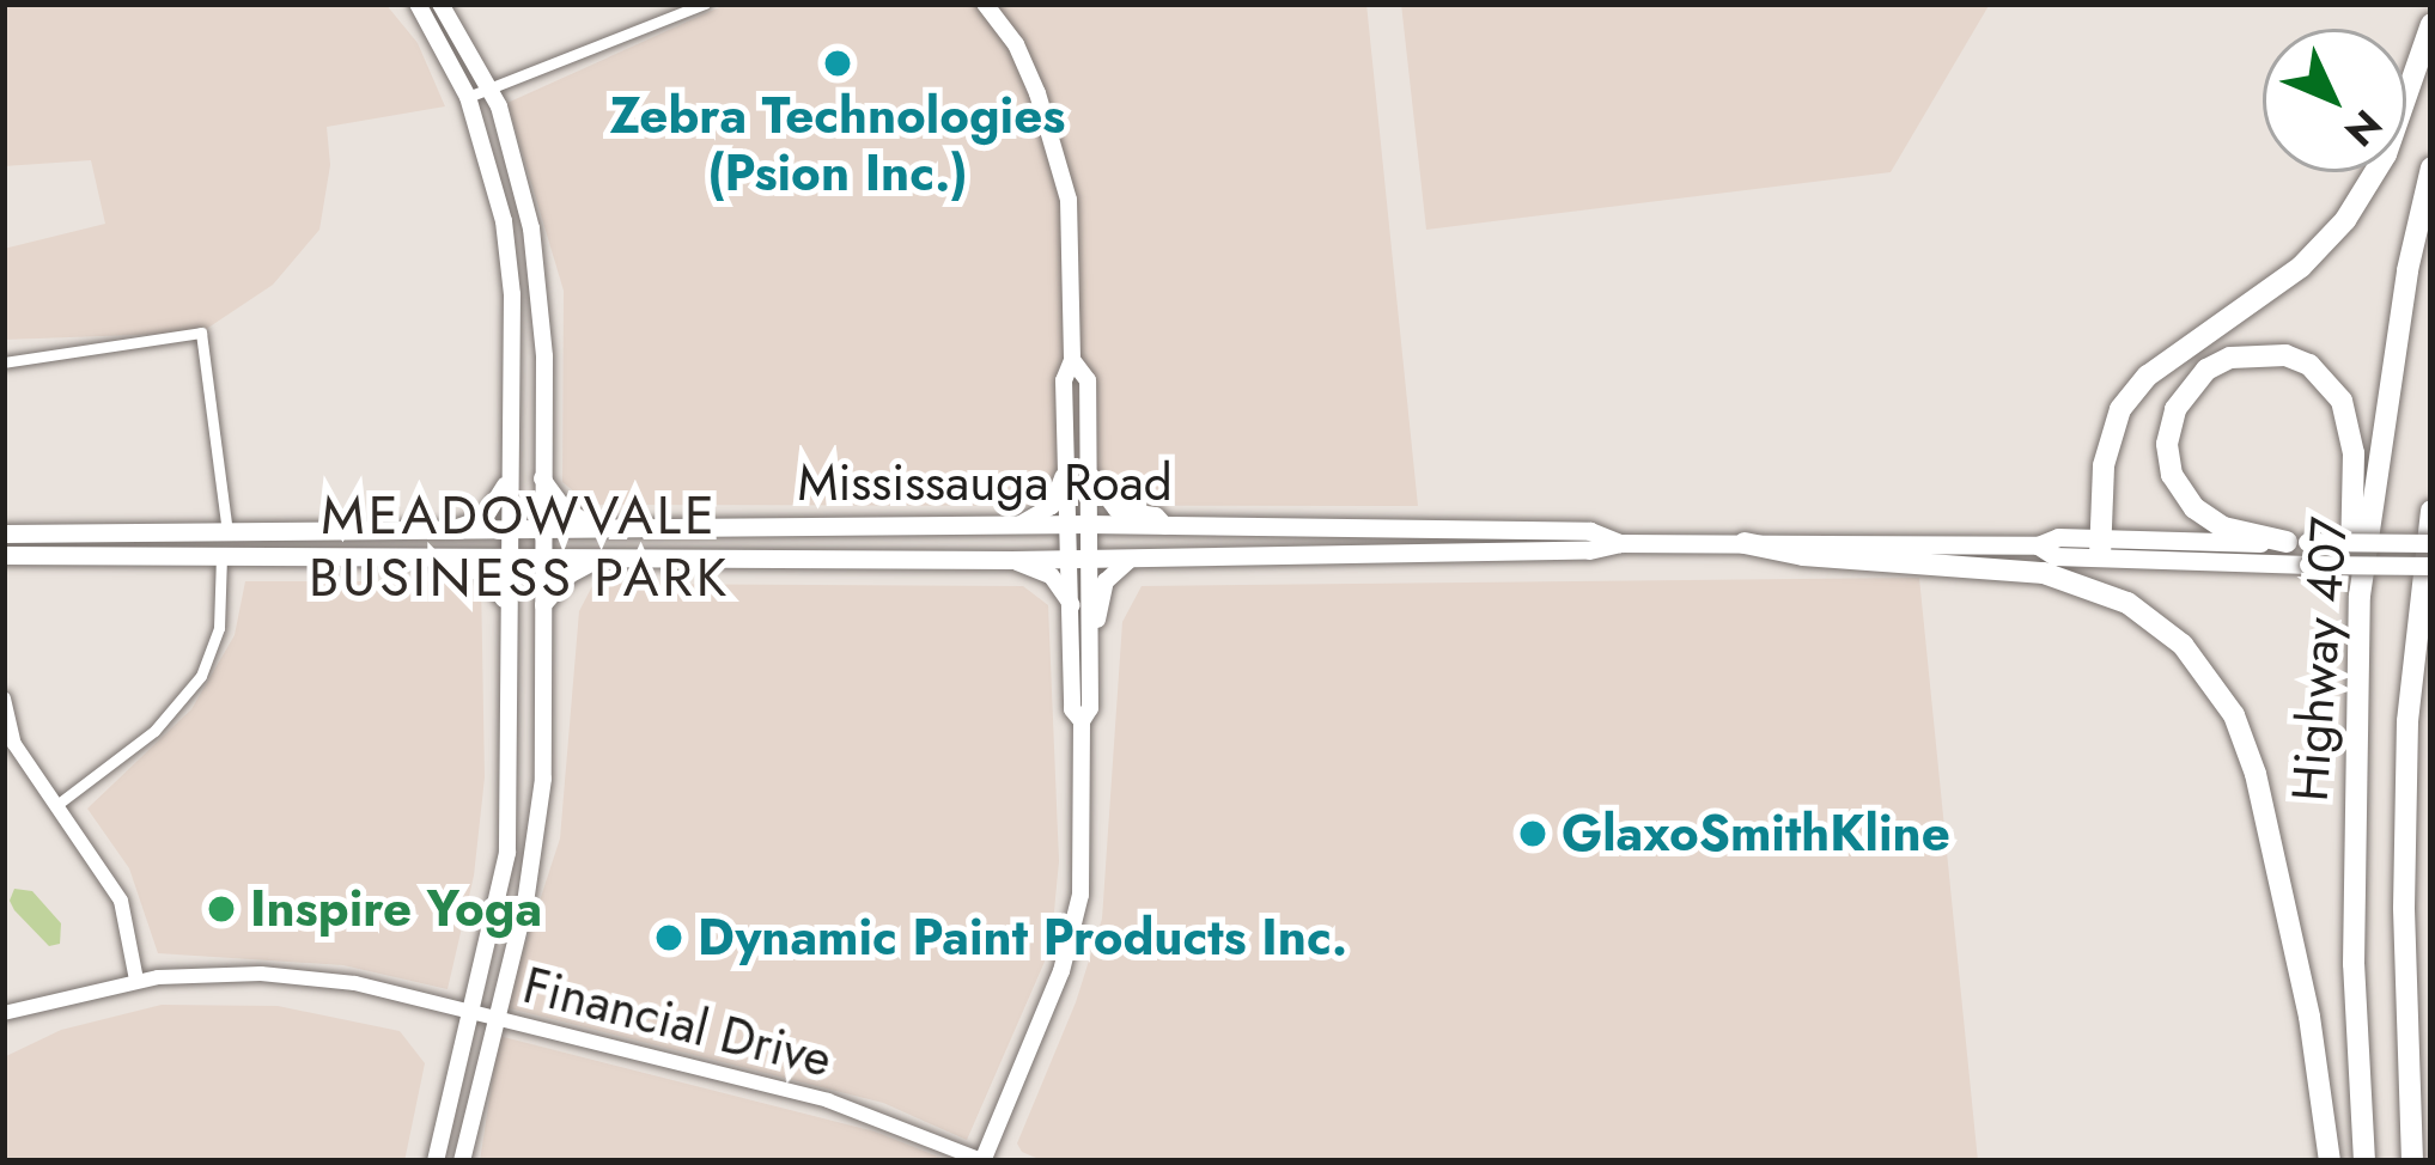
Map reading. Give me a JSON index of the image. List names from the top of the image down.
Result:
{
  "streets": {
    "highway": ["Highway 407"],
    "main road": ["Mississauga Road"],
    "street": ["Financial Drive"]
  },
  "districts": ["MEADOWVALE BUSINESS PARK"],
  "places": [
    "Zebra Technologies (Psion Inc.)",
    "GlaxoSmithKline",
    "Inspire Yoga",
    "Dynamic Paint Products Inc."
  ],
  "north": "bottom right"
}
